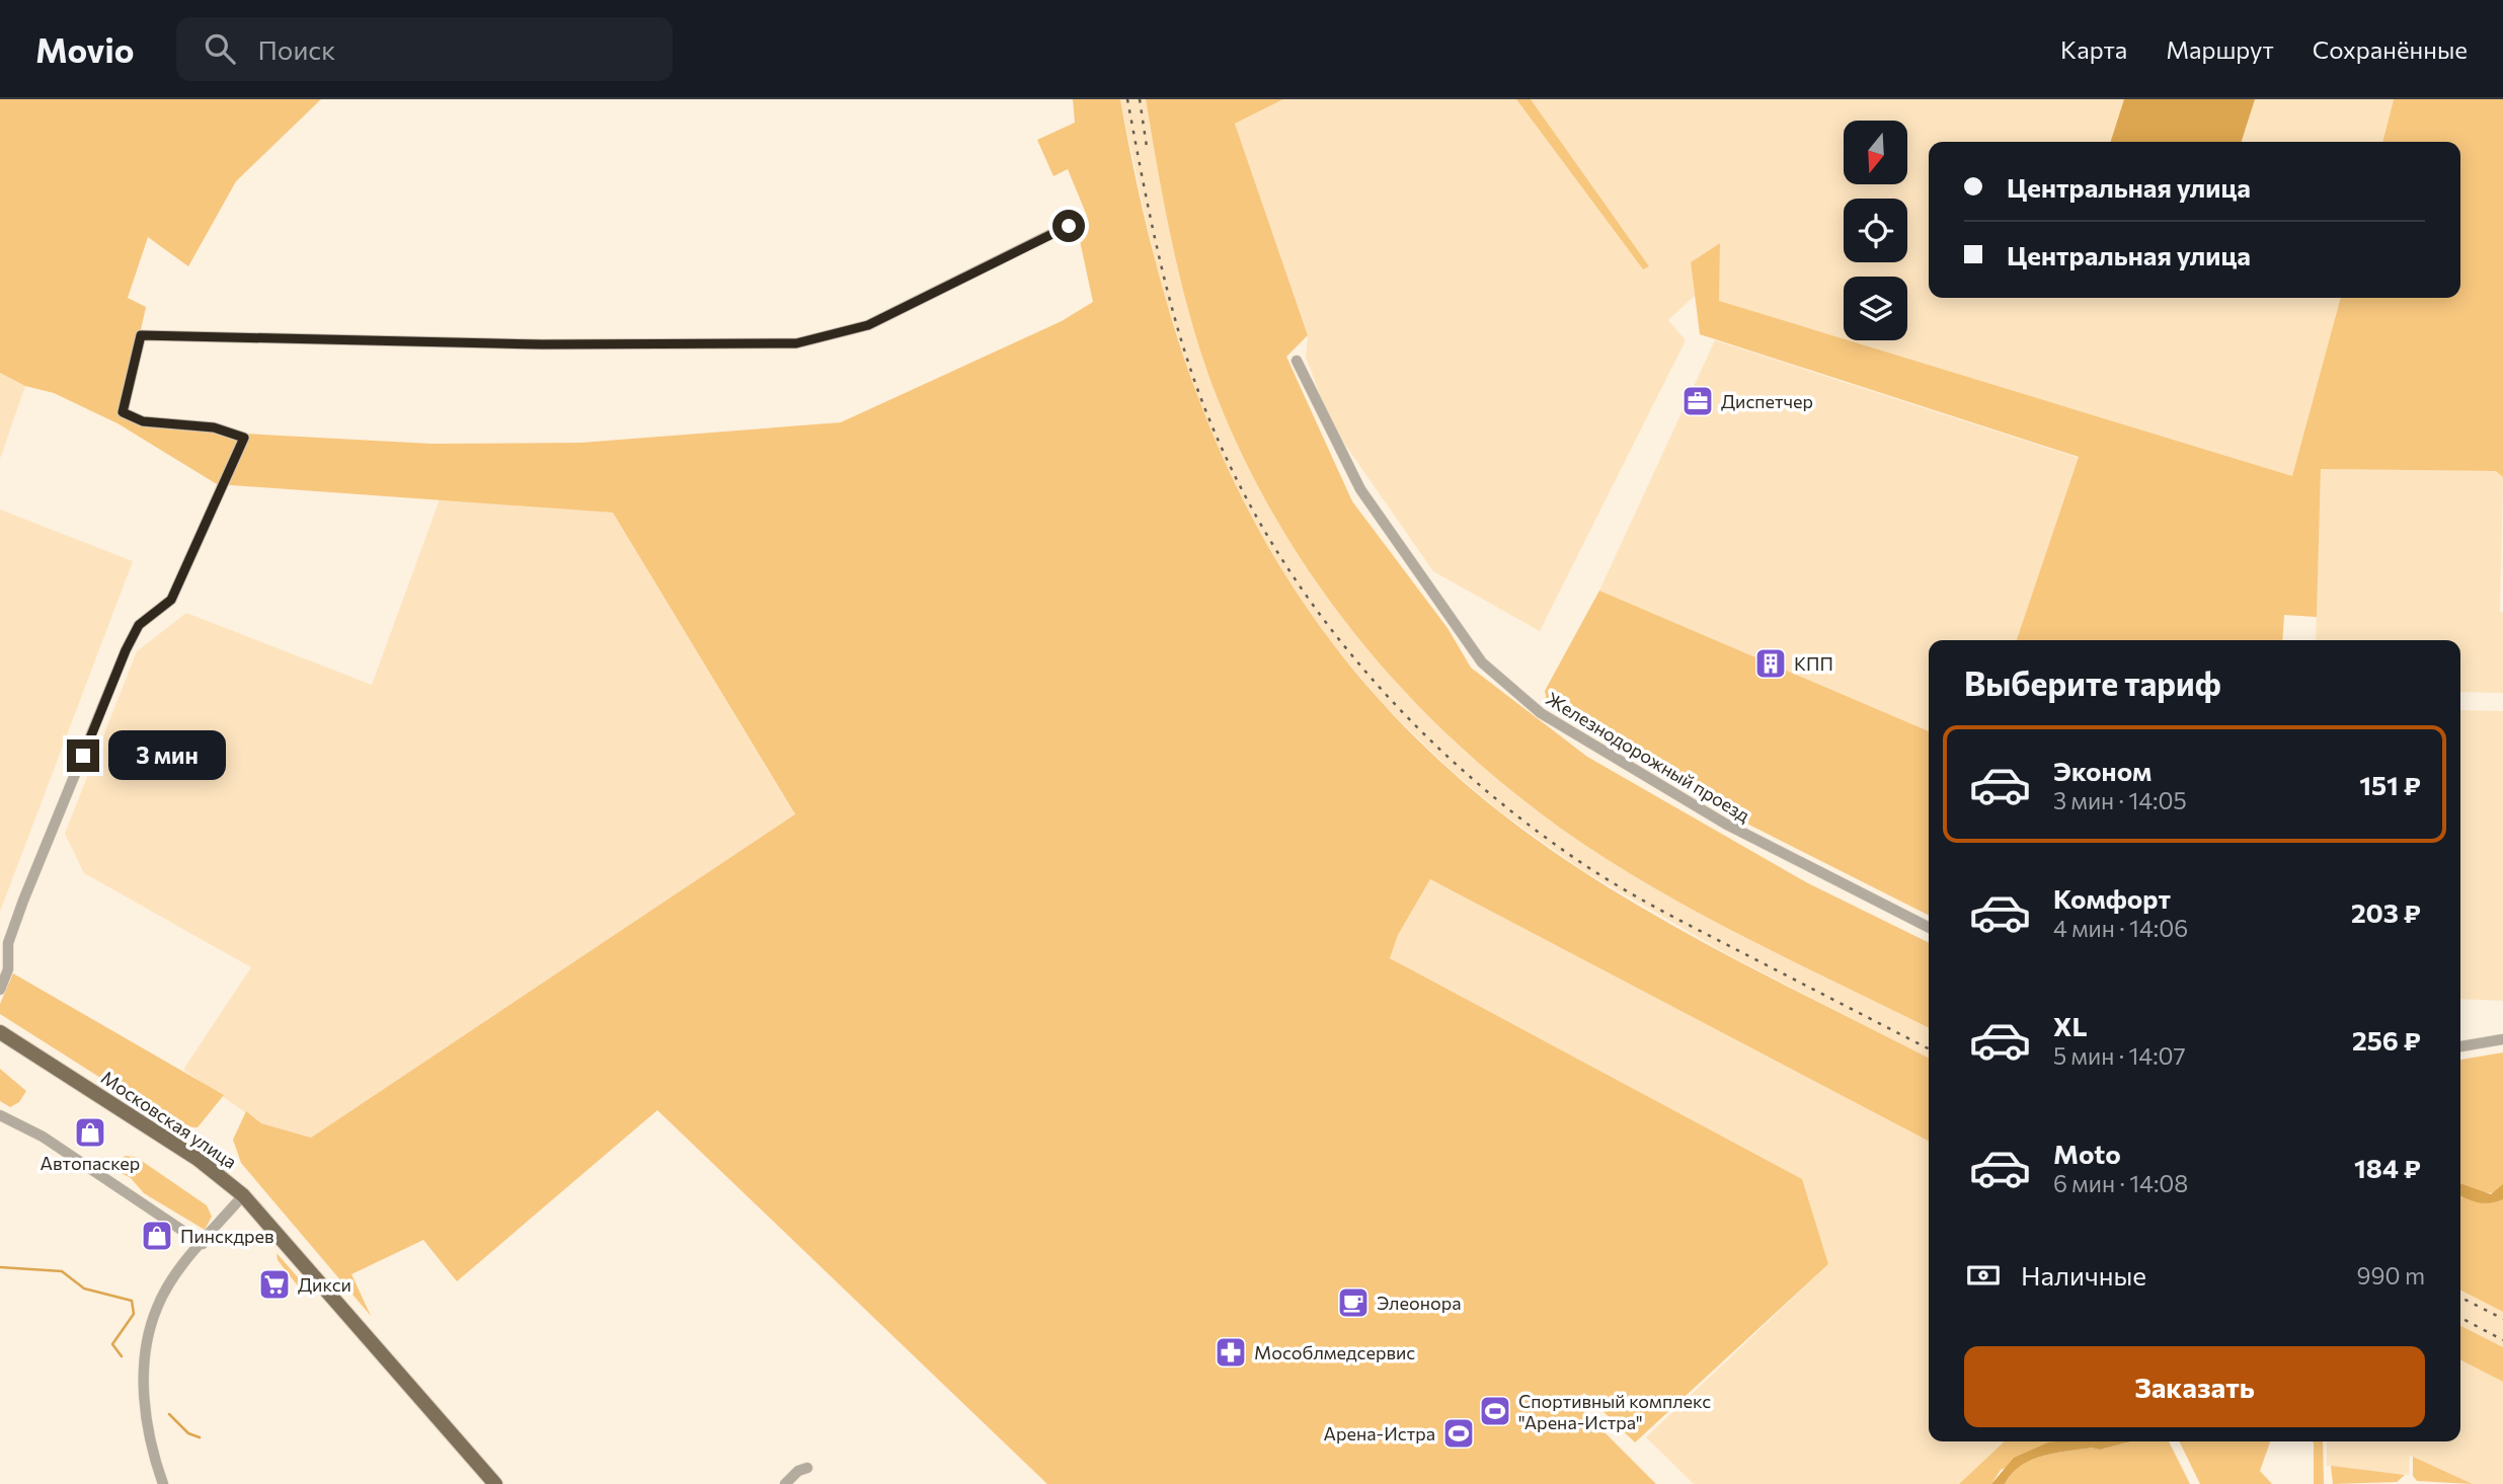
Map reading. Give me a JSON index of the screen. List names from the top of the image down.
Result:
{
  "streets": {
    "main road": ["Московская улица"],
    "street": ["Железнодорожный проезд"]
  },
  "places": {
    "office": ["Диспетчер"],
    "building": ["КПП"],
    "shop": ["Автопаскер", "Пинскдрев"],
    "supermarket": ["Дикси"],
    "cafe": ["Элеонора"],
    "pharmacy": ["Мособлмедсервис"],
    "sports": ["Спортивный комплекс \"Арена-Истра\"", "Арена-Истра"]
  },
  "north": "bottom",
  "page": {
    "header": "Movio",
    "search": "Поиск",
    "nav": ["Карта", "Маршрут", "Сохранённые"],
    "banner": ["Центральная улица", "Центральная улица"],
    "heading": "Выберите тариф",
    "list": [
      {
        "name": "Эконом",
        "note": "3 мин · 14:05",
        "value": "151 ₽"
      },
      {
        "name": "Комфорт",
        "note": "4 мин · 14:06",
        "value": "203 ₽"
      },
      {
        "name": "XL",
        "note": "5 мин · 14:07",
        "value": "256 ₽"
      },
      {
        "name": "Moto",
        "note": "6 мин · 14:08",
        "value": "184 ₽"
      }
    ],
    "bubble": "3 мин",
    "pay": ["Наличные", "990 m"],
    "buttons": "Заказать"
  }
}
